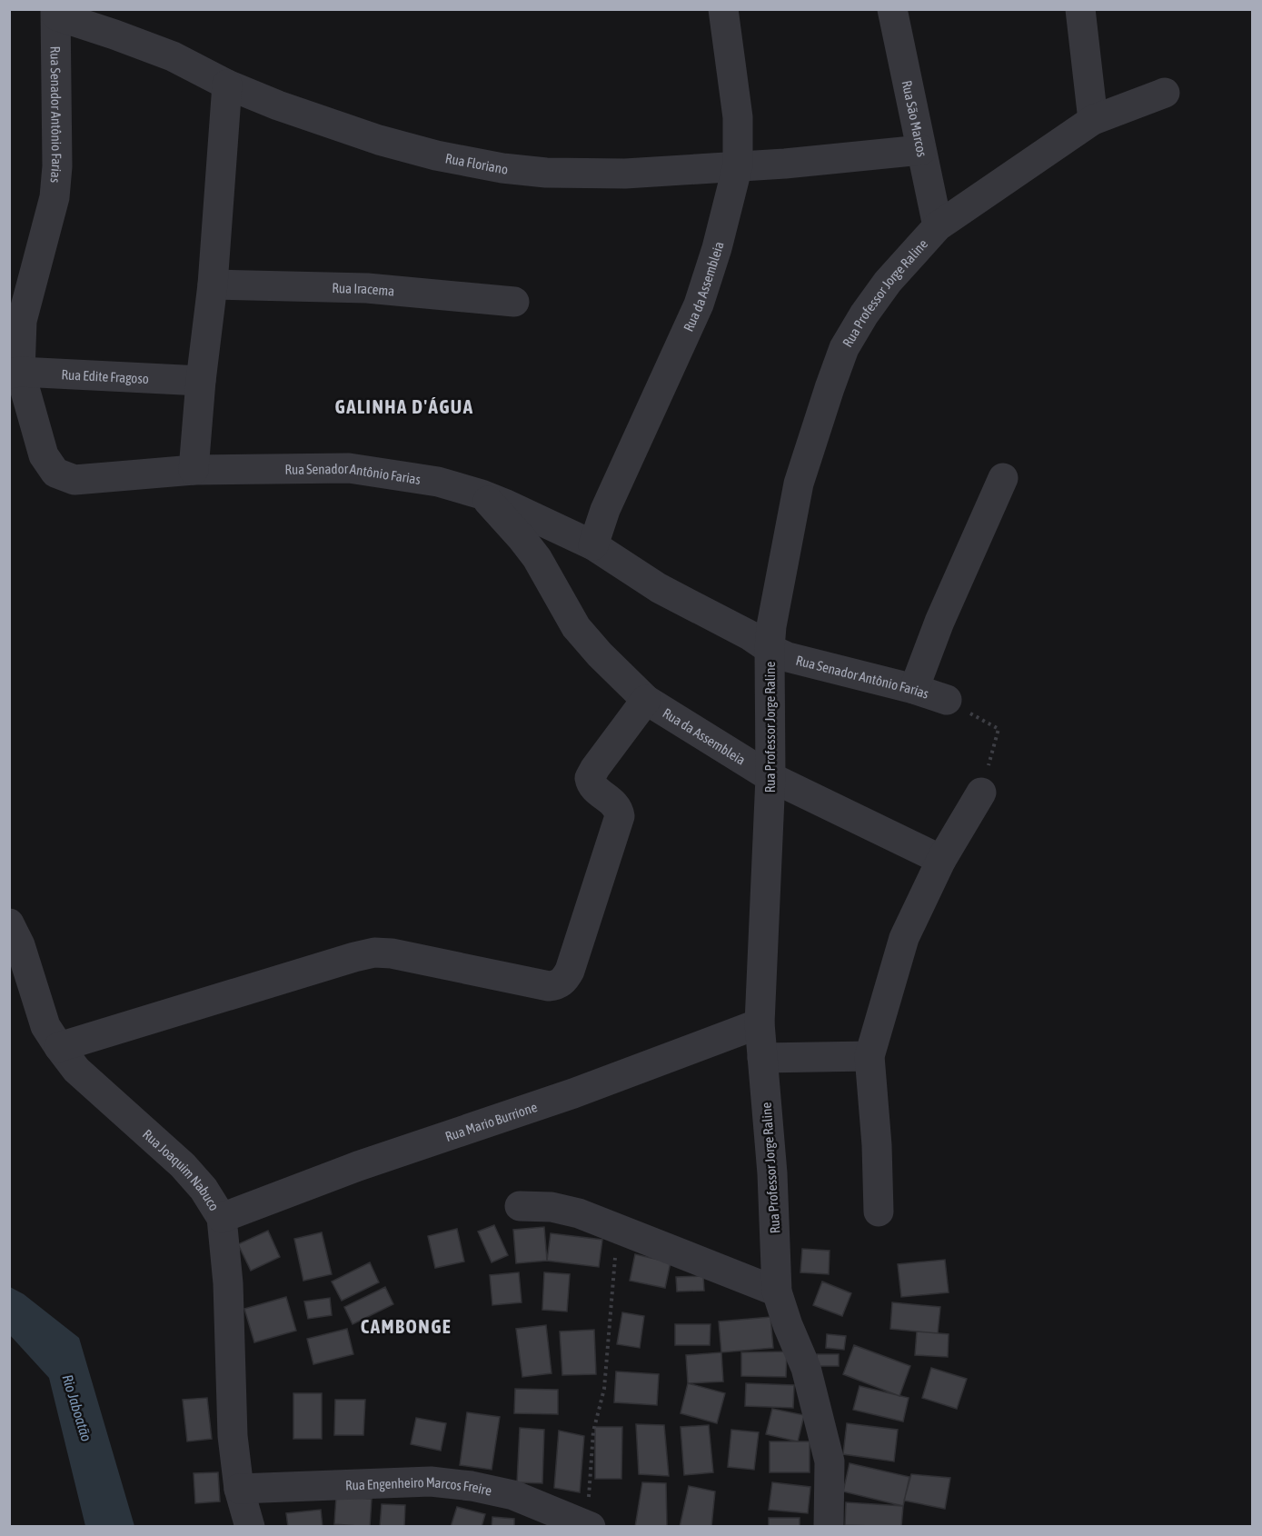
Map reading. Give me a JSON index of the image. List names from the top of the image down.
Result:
{
  "streets": {
    "street": [
      "Rua Senador Antônio Farias",
      "Rua São Marcos",
      "Rua Floriano",
      "Rua da Assembleia",
      "Rua Iracema",
      "Rua Professor Jorge Raline",
      "Rua Edite Fragoso",
      "Rua Mario Burrione",
      "Rua Joaquim Nabuco",
      "Rua Engenheiro Marcos Freire"
    ]
  },
  "crossings": [
    ["Rua Senador Antônio Farias", "Rua Floriano"],
    ["Rua Senador Antônio Farias", "Rua da Assembleia"],
    ["Rua Senador Antônio Farias", "Rua Professor Jorge Raline"],
    ["Rua Senador Antônio Farias", "Rua Edite Fragoso"],
    ["Rua São Marcos", "Rua Floriano"],
    ["Rua São Marcos", "Rua Professor Jorge Raline"],
    ["Rua Floriano", "Rua da Assembleia"],
    ["Rua da Assembleia", "Rua Professor Jorge Raline"],
    ["Rua Professor Jorge Raline", "Rua Mario Burrione"],
    ["Rua Mario Burrione", "Rua Joaquim Nabuco"],
    ["Rua Joaquim Nabuco", "Rua Engenheiro Marcos Freire"]
  ],
  "districts": ["GALINHA D'ÁGUA", "CAMBONGE"],
  "water": ["Rio Jaboatão"]
}
